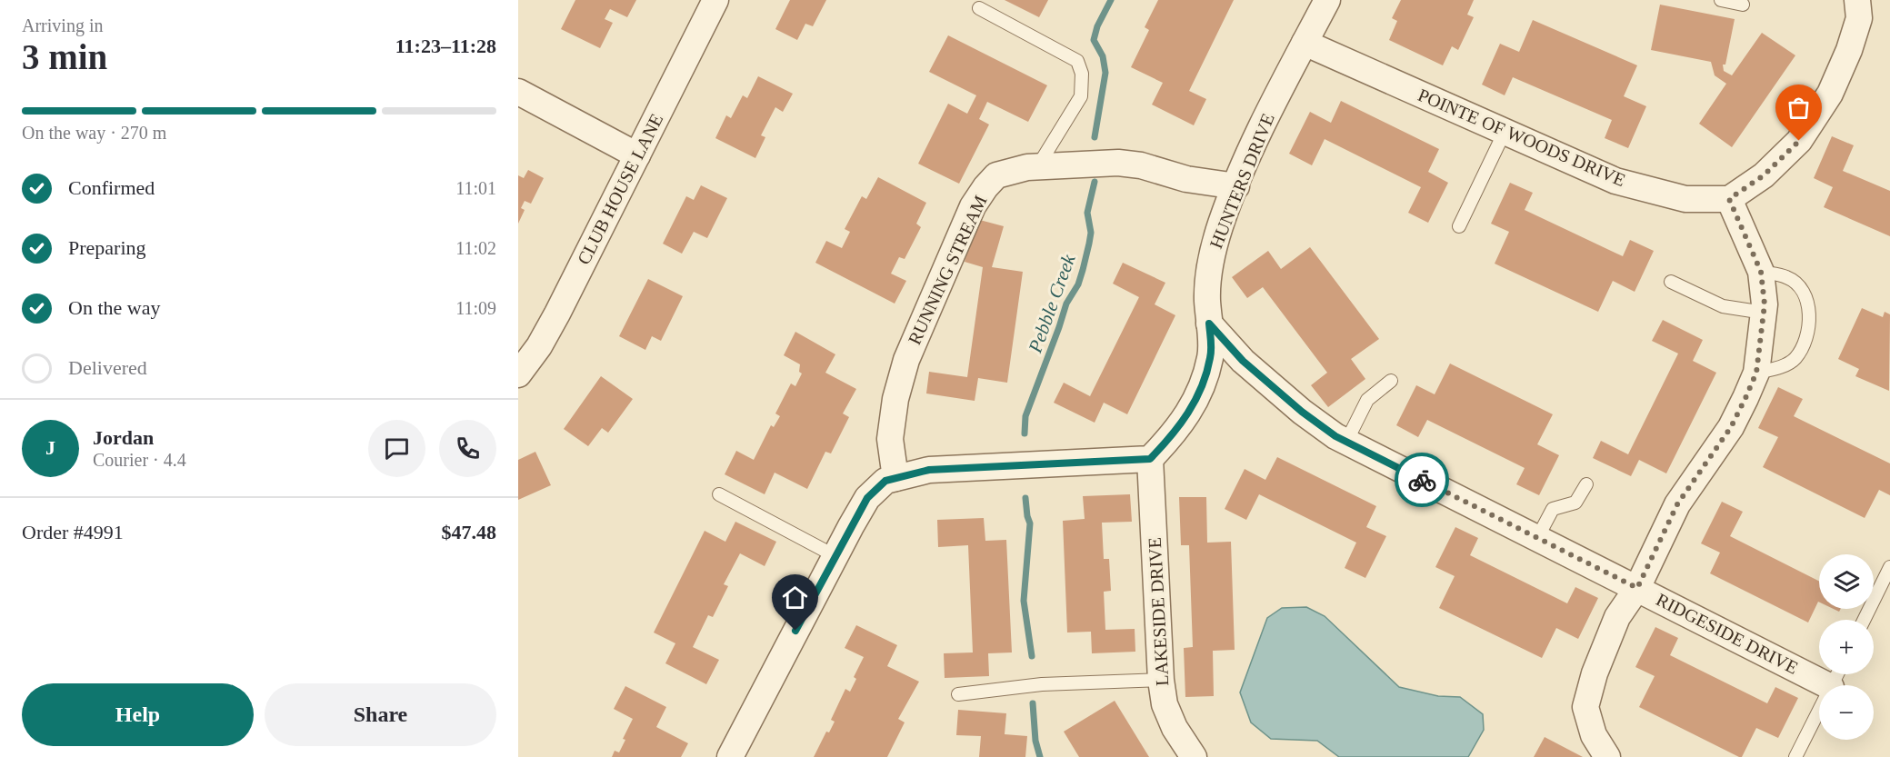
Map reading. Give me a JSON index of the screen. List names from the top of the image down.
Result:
{
  "streets": {
    "street": [
      "POINTE OF WOODS DRIVE",
      "HUNTERS DRIVE",
      "CLUB HOUSE LANE",
      "RUNNING STREAM",
      "LAKESIDE DRIVE",
      "RIDGESIDE DRIVE"
    ]
  },
  "crossings": [
    ["POINTE OF WOODS DRIVE", "HUNTERS DRIVE"],
    ["HUNTERS DRIVE", "RUNNING STREAM"],
    ["HUNTERS DRIVE", "LAKESIDE DRIVE"],
    ["HUNTERS DRIVE", "RIDGESIDE DRIVE"]
  ],
  "water": ["Pebble Creek"],
  "page": {
    "heading": ["3 min", "Arriving in", "11:23–11:28"],
    "panel": [
      "Jordan",
      "Courier · 4.4",
      "Order #4991",
      "$47.48"
    ],
    "bar": "On the way · 270 m",
    "list": [
      ["Confirmed", "11:01"],
      ["Preparing", "11:02"],
      ["On the way", "11:09"],
      "Delivered"
    ],
    "round": "J",
    "map_buttons": ["+", "−"],
    "buttons": ["Help", "Share"]
  }
}
